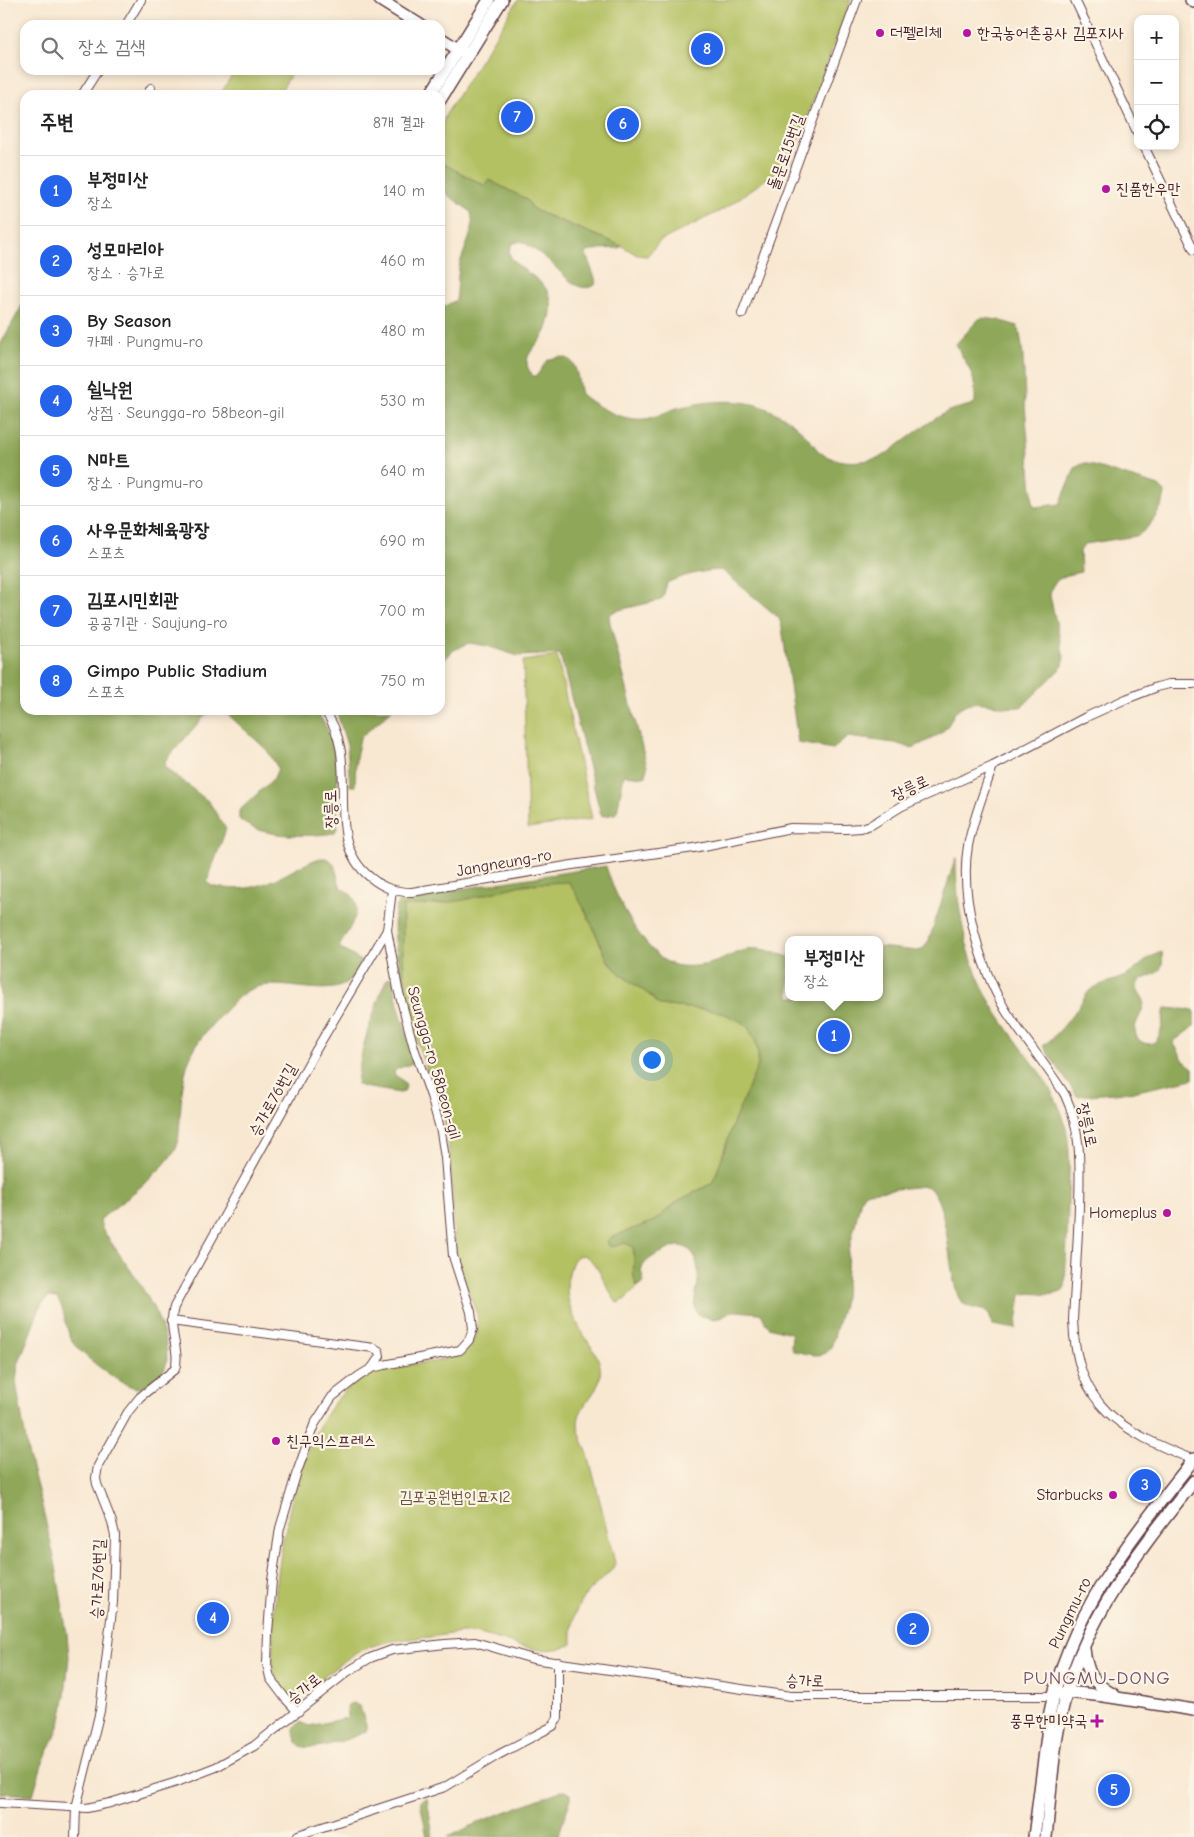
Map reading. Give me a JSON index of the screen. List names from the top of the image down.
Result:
{
  "streets": {
    "street": [
      "돌문로15번길",
      "장릉로",
      "Jangneung-ro",
      "Seungga-ro 58beon-gil",
      "승가로76번길",
      "장릉1로",
      "Pungmu-ro",
      "승가로"
    ]
  },
  "crossings": [
    ["장릉로", "Jangneung-ro"],
    ["장릉로", "승가로76번길"],
    ["Jangneung-ro", "승가로76번길"],
    ["Jangneung-ro", "장릉1로"],
    ["Seungga-ro 58beon-gil", "승가로76번길"],
    ["Seungga-ro 58beon-gil", "승가로"],
    ["승가로76번길", "승가로"],
    ["장릉1로", "Pungmu-ro"],
    ["Pungmu-ro", "승가로"]
  ],
  "districts": ["PUNGMU-DONG"],
  "parks": ["김포공원법인묘지2"],
  "places": {
    "other": [
      "더펠리체",
      "한국농어촌공사 김포지사",
      "진품한우만",
      "Homeplus",
      "친구익스프레스",
      "Starbucks"
    ],
    "health": ["풍무한미약국"]
  },
  "page": {
    "map_buttons": ["+", "−"],
    "search": "장소 검색",
    "pins": [
      "8",
      "7",
      "6",
      "1",
      "3",
      "4",
      "2",
      "5"
    ],
    "heading": ["주변", "8개 결과"],
    "list": [
      {
        "mark": "1",
        "name": "부정미산",
        "note": "장소",
        "value": "140 m"
      },
      {
        "mark": "2",
        "name": "성모마리아",
        "note": "장소 · 승가로",
        "value": "460 m"
      },
      {
        "mark": "3",
        "name": "By Season",
        "note": "카페 · Pungmu-ro",
        "value": "480 m"
      },
      {
        "mark": "4",
        "name": "쉴낙원",
        "note": "상점 · Seungga-ro 58beon-gil",
        "value": "530 m"
      },
      {
        "mark": "5",
        "name": "N마트",
        "note": "장소 · Pungmu-ro",
        "value": "640 m"
      },
      {
        "mark": "6",
        "name": "사우문화체육광장",
        "note": "스포츠",
        "value": "690 m"
      },
      {
        "mark": "7",
        "name": "김포시민회관",
        "note": "공공기관 · Saujung-ro",
        "value": "700 m"
      },
      {
        "mark": "8",
        "name": "Gimpo Public Stadium",
        "note": "스포츠",
        "value": "750 m"
      }
    ],
    "popup": ["부정미산", "장소"]
  }
}
